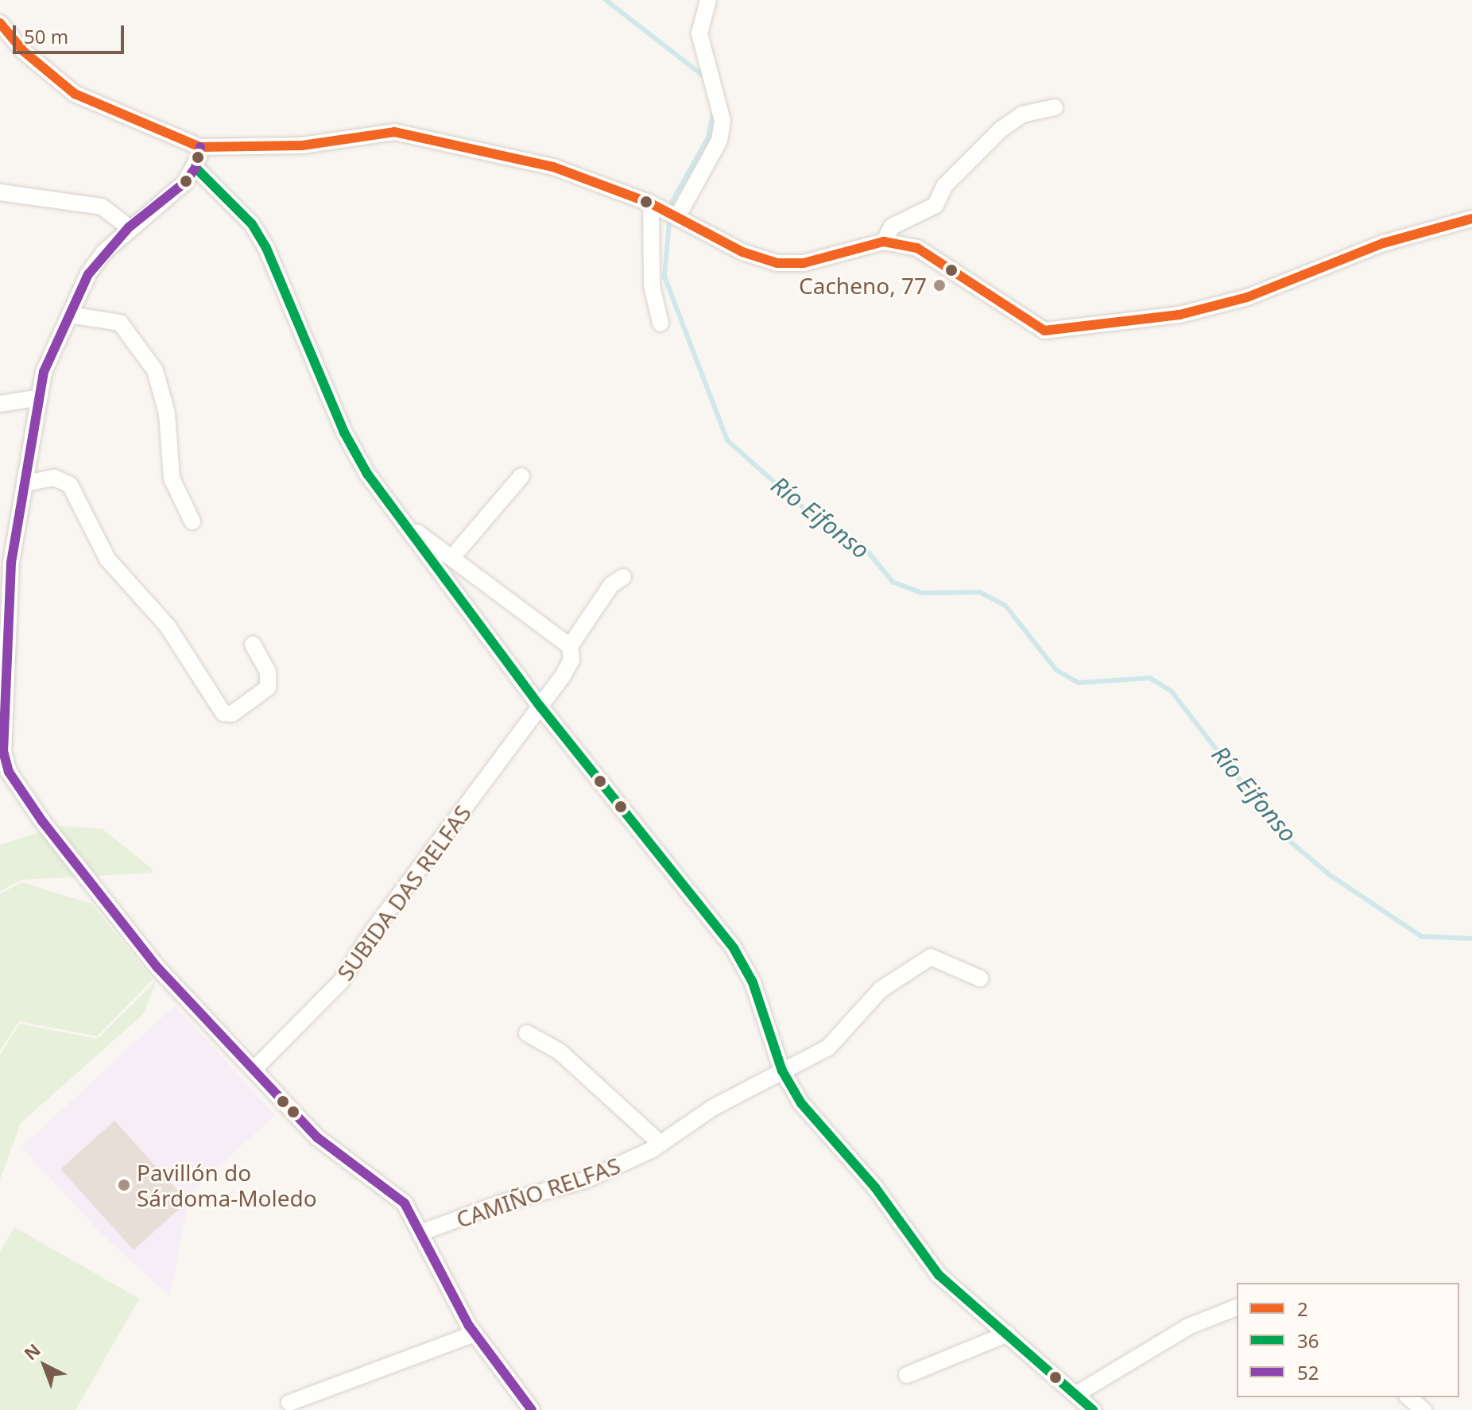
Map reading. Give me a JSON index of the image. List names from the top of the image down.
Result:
{
  "streets": {
    "street": ["SUBIDA DAS RELFAS", "CAMIÑO RELFAS"]
  },
  "water": ["Río Eifonso"],
  "places": ["Cacheno, 77", "Pavillón do Sárdoma-Moledo"],
  "lines": ["transit line 2", "transit line 52", "transit line 36"],
  "legend": ["2", "36", "52"],
  "scale_bar": "50 m",
  "north": "top left"
}
